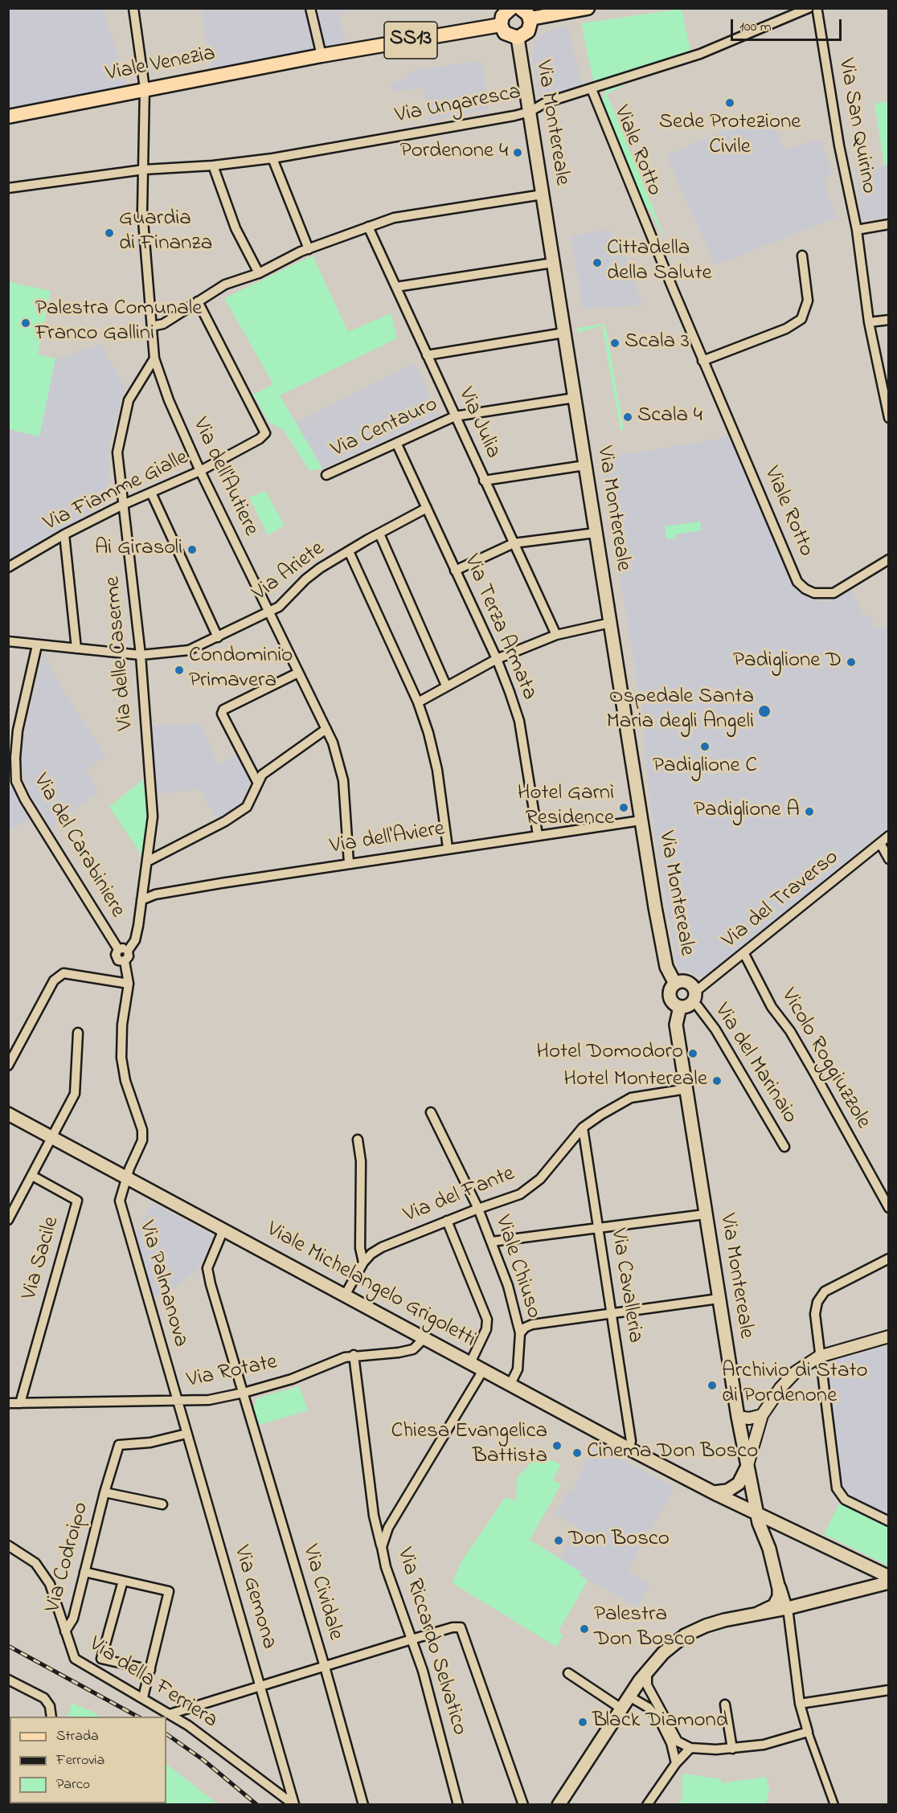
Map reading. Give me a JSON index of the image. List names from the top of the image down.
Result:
{
  "streets": {
    "main road": [
      "SS13",
      "Viale Venezia",
      "Via Montereale",
      "Viale Michelangelo Grigoletti"
    ],
    "street": [
      "Via Ungaresca",
      "Via San Quirino",
      "Viale Rotto",
      "Via Julia",
      "Via Centauro",
      "Via dell'Autiere",
      "Via Fiamme Gialle",
      "Via Ariete",
      "Via Terza Armata",
      "Via delle Caserme",
      "Via dell'Aviere",
      "Via del Carabiniere",
      "Via del Traverso",
      "Vicolo Roggiuzzole",
      "Via del Marinaio",
      "Via del Fante",
      "Via Sacile",
      "Viale Chiuso",
      "Via Palmanova",
      "Via Cavalleria",
      "Via Rotate",
      "Via Codroipo",
      "Via Cividale",
      "Via Gemona",
      "Via Riccardo Selvatico",
      "Via della Ferriera"
    ]
  },
  "crossings": [
    ["Viale Venezia", "Via dell'Autiere"],
    ["Via Ungaresca", "Via Montereale"],
    ["Via Ungaresca", "Via San Quirino"],
    ["Via Ungaresca", "Viale Rotto"],
    ["Via Ungaresca", "Via dell'Autiere"],
    ["Via Montereale", "Via Centauro"],
    ["Via Montereale", "Via dell'Aviere"],
    ["Via Montereale", "Via del Traverso"],
    ["Via Montereale", "Via del Marinaio"],
    ["Via Montereale", "Via del Fante"],
    ["Via Montereale", "Viale Michelangelo Grigoletti"],
    ["Via Julia", "Via Centauro"],
    ["Via Centauro", "Via Terza Armata"],
    ["Via dell'Autiere", "Via Fiamme Gialle"],
    ["Via dell'Autiere", "Via Ariete"],
    ["Via dell'Autiere", "Via delle Caserme"],
    ["Via dell'Autiere", "Via dell'Aviere"],
    ["Via Fiamme Gialle", "Via delle Caserme"],
    ["Via Ariete", "Via Terza Armata"],
    ["Via Ariete", "Via delle Caserme"],
    ["Via Ariete", "Via del Carabiniere"],
    ["Via Terza Armata", "Via dell'Aviere"],
    ["Via delle Caserme", "Via dell'Aviere"],
    ["Via delle Caserme", "Via del Carabiniere"],
    ["Via del Traverso", "Vicolo Roggiuzzole"],
    ["Via del Traverso", "Via del Marinaio"],
    ["Via del Fante", "Viale Chiuso"],
    ["Via del Fante", "Viale Michelangelo Grigoletti"],
    ["Via del Fante", "Via Cavalleria"],
    ["Via Sacile", "Via Rotate"],
    ["Viale Chiuso", "Viale Michelangelo Grigoletti"],
    ["Via Palmanova", "Viale Michelangelo Grigoletti"],
    ["Via Palmanova", "Via Rotate"],
    ["Via Palmanova", "Via Gemona"],
    ["Viale Michelangelo Grigoletti", "Via Cavalleria"],
    ["Viale Michelangelo Grigoletti", "Via Rotate"],
    ["Viale Michelangelo Grigoletti", "Via Cividale"],
    ["Viale Michelangelo Grigoletti", "Via Riccardo Selvatico"],
    ["Via Rotate", "Via Cividale"],
    ["Via Rotate", "Via Gemona"],
    ["Via Codroipo", "Via Gemona"],
    ["Via Codroipo", "Via della Ferriera"],
    ["Via Gemona", "Via della Ferriera"]
  ],
  "places": [
    "Sede Protezione Civile",
    "Pordenone 4",
    "Guardia di Finanza",
    "Cittadella della Salute",
    "Palestra Comunale Franco Gallini",
    "Scala 3",
    "Scala 4",
    "Ai Girasoli",
    "Padiglione D",
    "Condominio Primavera",
    "Ospedale Santa Maria degli Angeli",
    "Padiglione C",
    "Hotel Garnì Residence",
    "Padiglione A",
    "Hotel Domodoro",
    "Hotel Montereale",
    "Archivio di Stato di Pordenone",
    "Chiesa Evangelica Battista",
    "Cinema Don Bosco",
    "Don Bosco",
    "Palestra Don Bosco",
    "Black Diamond"
  ],
  "legend": ["Strada", "Ferrovia", "Parco"],
  "scale_bar": "100 m"
}
